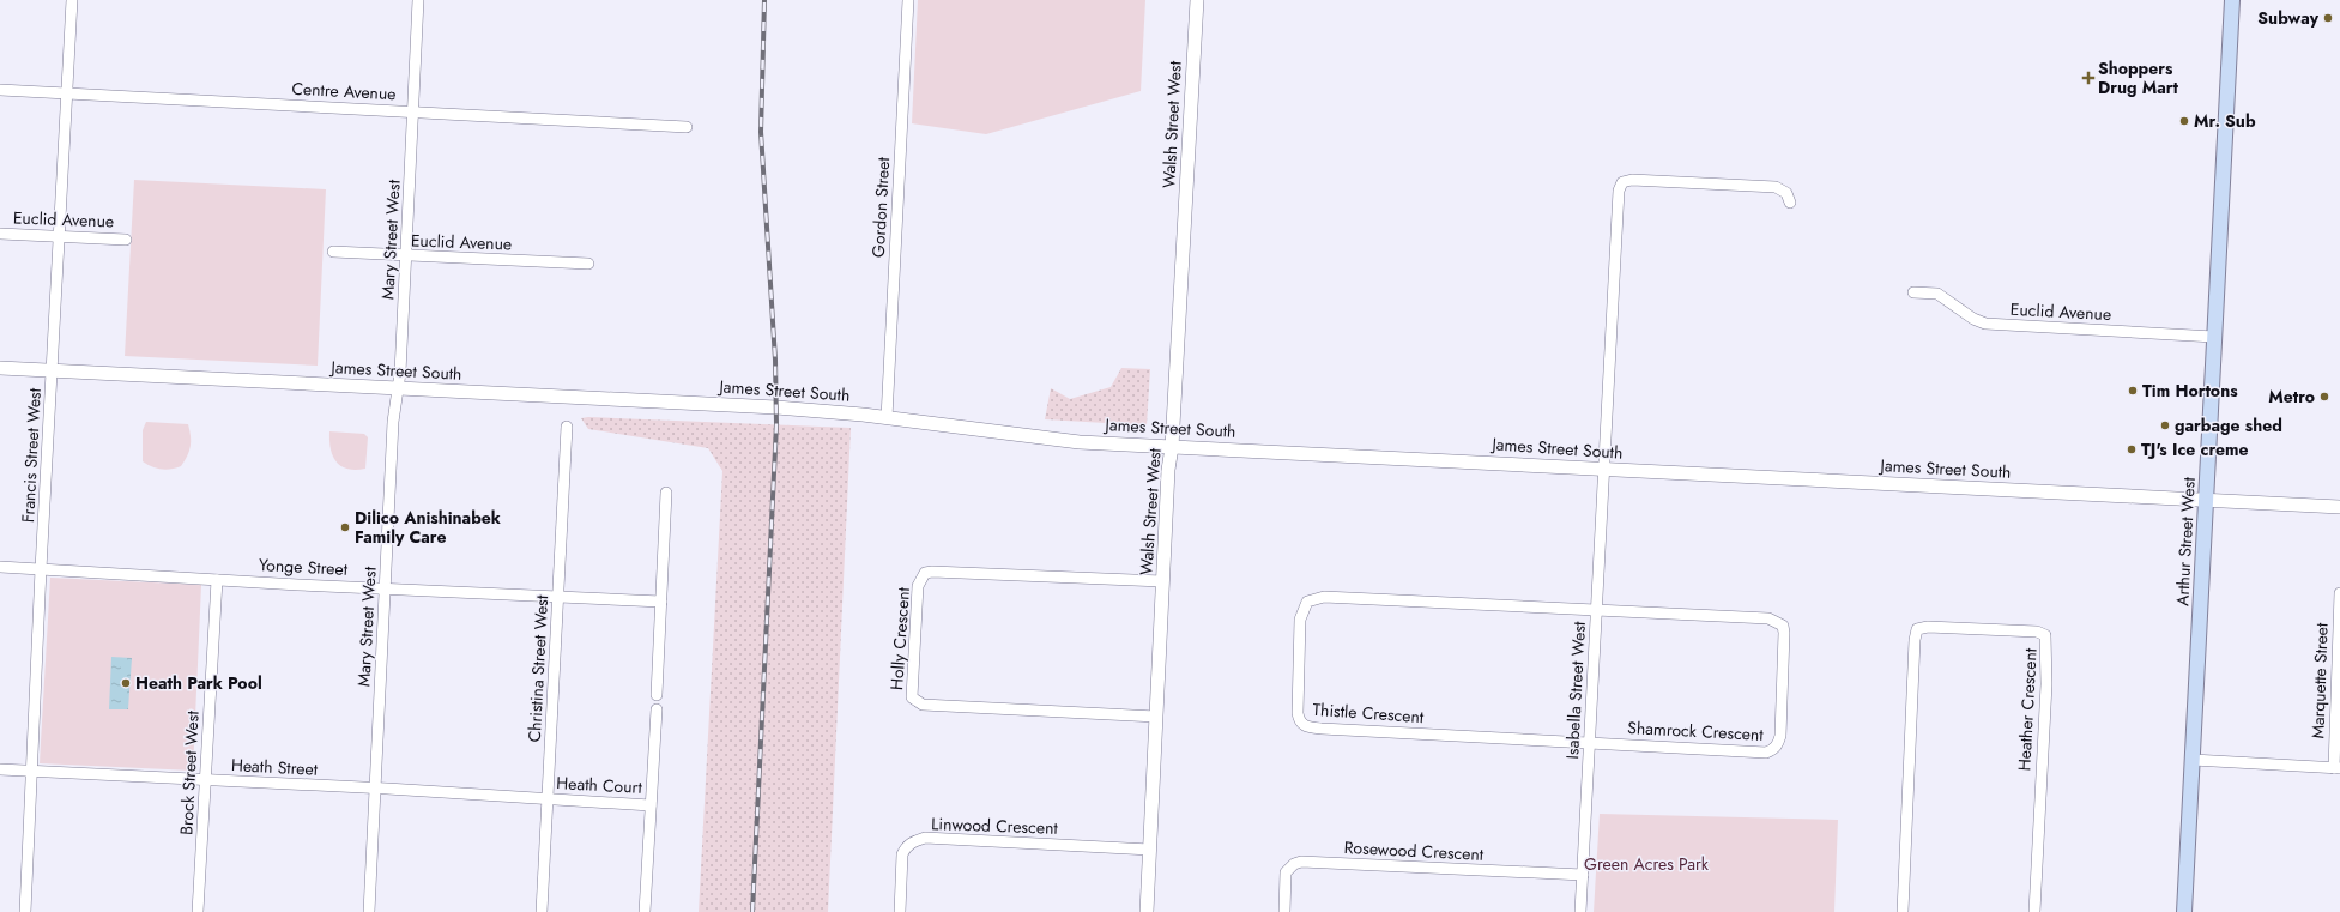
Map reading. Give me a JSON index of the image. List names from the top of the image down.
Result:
{
  "streets": {
    "main road": ["Arthur Street West"],
    "street": [
      "Centre Avenue",
      "Walsh Street West",
      "Gordon Street",
      "Euclid Avenue",
      "Mary Street West",
      "James Street South",
      "Francis Street West",
      "Yonge Street",
      "Holly Crescent",
      "Christina Street West",
      "Marquette Street",
      "Isabella Street West",
      "Heather Crescent",
      "Thistle Crescent",
      "Shamrock Crescent",
      "Heath Street",
      "Brock Street West",
      "Heath Court",
      "Linwood Crescent",
      "Rosewood Crescent"
    ]
  },
  "crossings": [
    ["Centre Avenue", "Mary Street West"],
    ["Centre Avenue", "Francis Street West"],
    ["Walsh Street West", "James Street South"],
    ["Walsh Street West", "Holly Crescent"],
    ["Walsh Street West", "Linwood Crescent"],
    ["Gordon Street", "James Street South"],
    ["Euclid Avenue", "Mary Street West"],
    ["Euclid Avenue", "Francis Street West"],
    ["Euclid Avenue", "Arthur Street West"],
    ["Mary Street West", "James Street South"],
    ["Mary Street West", "Yonge Street"],
    ["Mary Street West", "Heath Street"],
    ["James Street South", "Francis Street West"],
    ["James Street South", "Arthur Street West"],
    ["James Street South", "Isabella Street West"],
    ["Francis Street West", "Yonge Street"],
    ["Francis Street West", "Heath Street"],
    ["Yonge Street", "Christina Street West"],
    ["Yonge Street", "Brock Street West"],
    ["Christina Street West", "Heath Street"],
    ["Christina Street West", "Heath Court"],
    ["Isabella Street West", "Thistle Crescent"],
    ["Isabella Street West", "Shamrock Crescent"],
    ["Isabella Street West", "Rosewood Crescent"],
    ["Thistle Crescent", "Shamrock Crescent"],
    ["Heath Street", "Brock Street West"],
    ["Heath Street", "Heath Court"]
  ],
  "parks": ["Green Acres Park"],
  "places": {
    "other": [
      "Subway",
      "Mr. Sub",
      "Tim Hortons",
      "Metro",
      "garbage shed",
      "TJ's Ice creme",
      "Dilico Anishinabek Family Care",
      "Heath Park Pool"
    ],
    "health": ["Shoppers Drug Mart"]
  }
}
